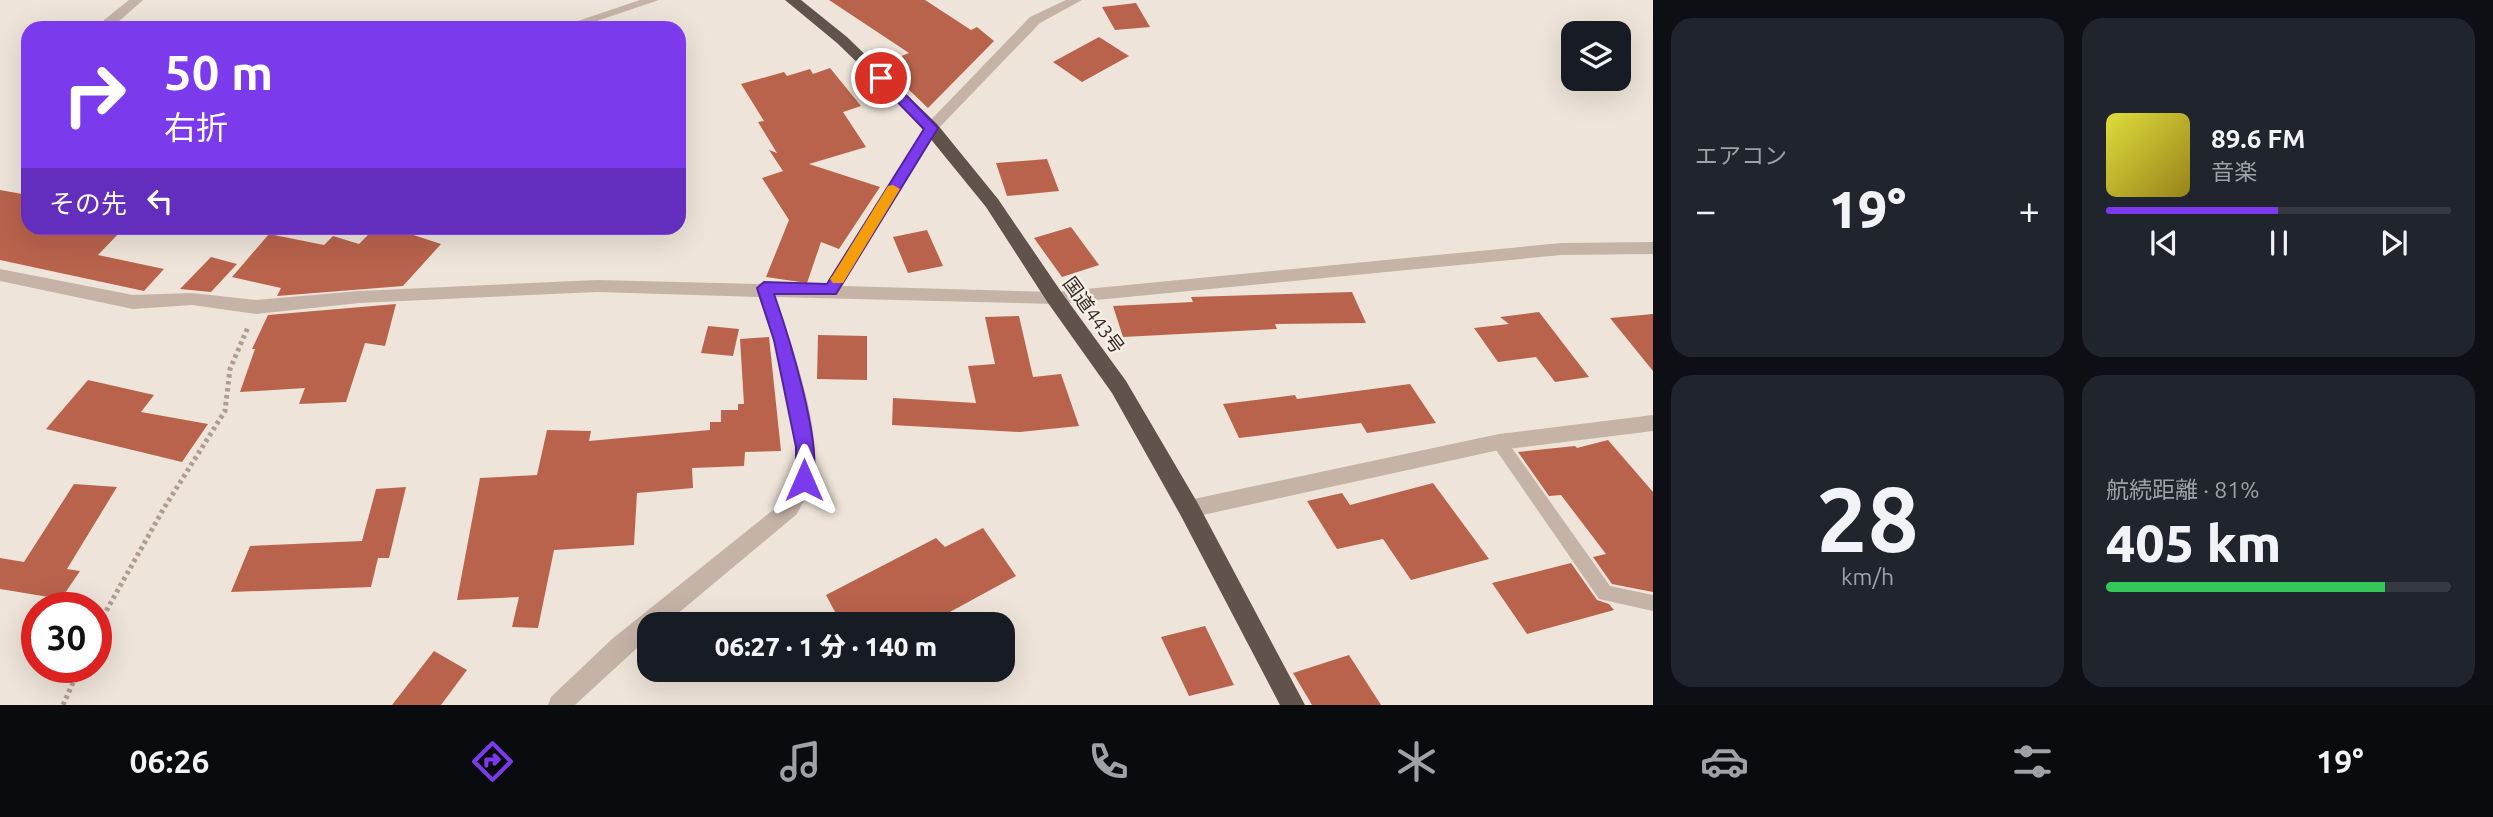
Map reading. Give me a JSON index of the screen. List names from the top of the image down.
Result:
{
  "streets": {
    "highway": ["国道443号"]
  },
  "page": {
    "tile": [
      "エアコン",
      ["28", "km/h"],
      ["航続距離 · 81%", "405 km"]
    ],
    "turn": ["50 m", "右折"],
    "song": ["89.6 FM", "音楽"],
    "then": "その先",
    "heat": ["−", "19°", "+"],
    "limit": "30",
    "trip": "06:27 · 1 分 · 140 m",
    "tabs": ["06:26", "19°"]
  }
}
